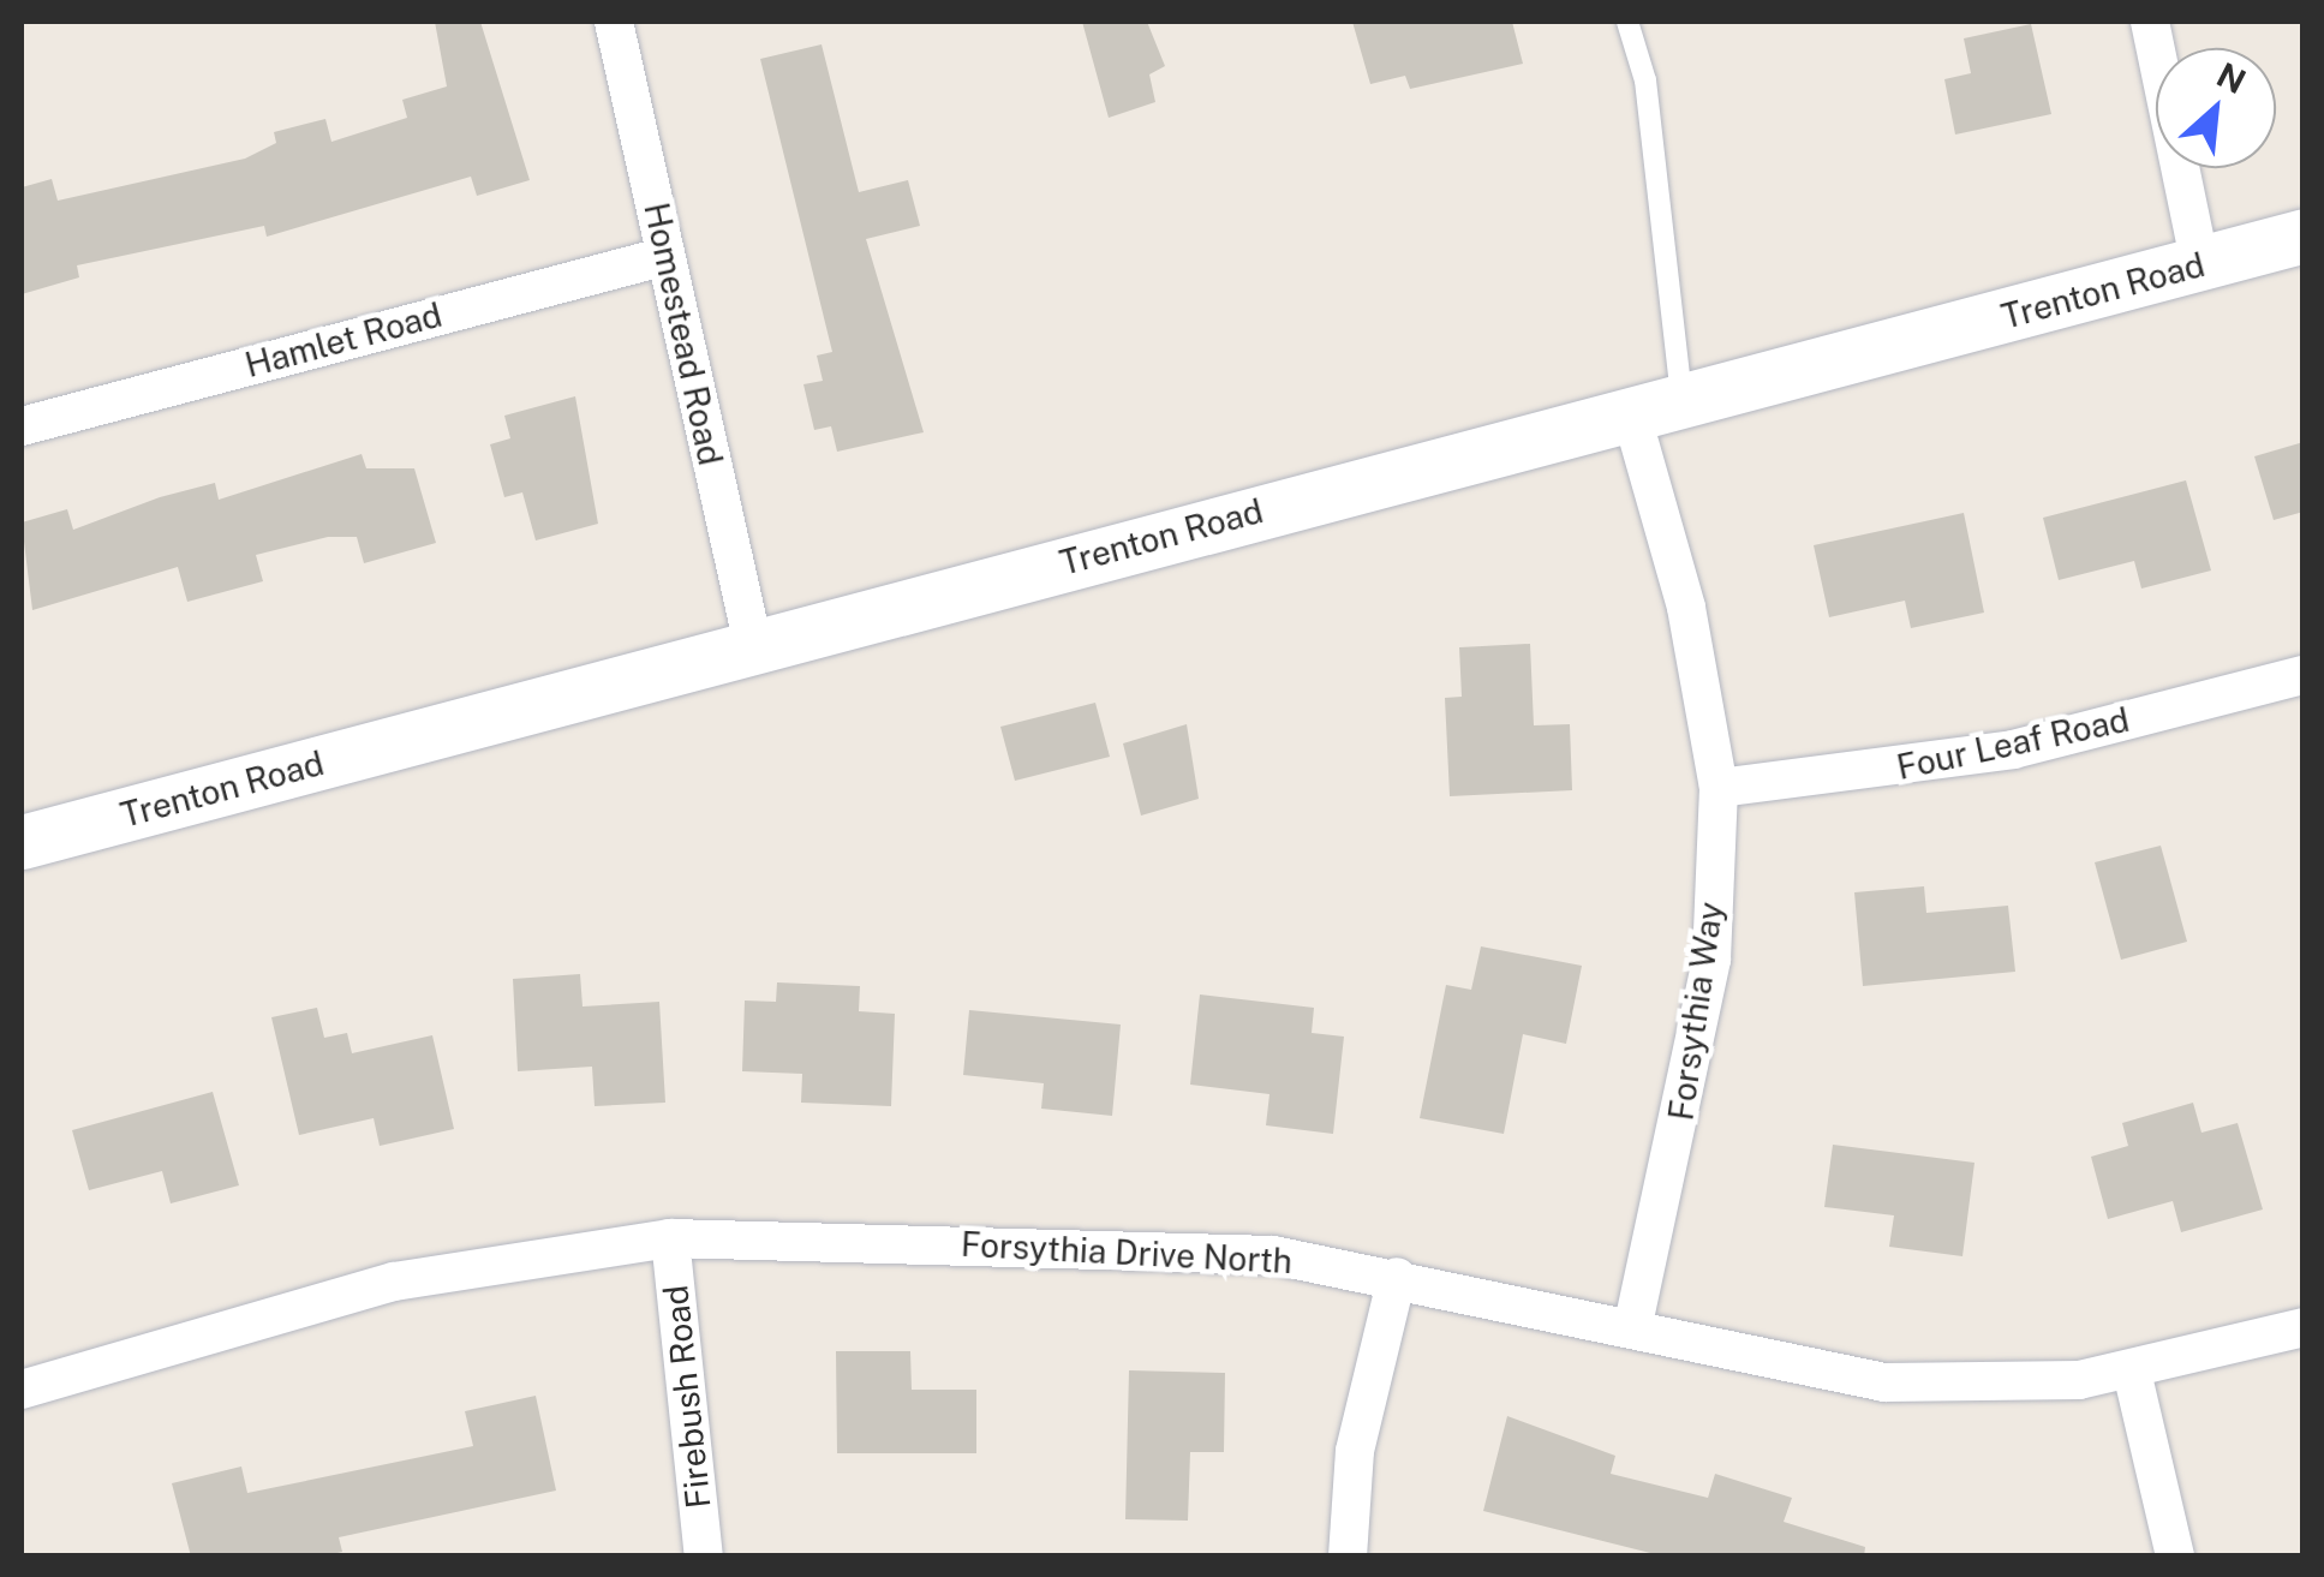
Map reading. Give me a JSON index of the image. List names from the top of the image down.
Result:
{
  "streets": {
    "main road": ["Trenton Road"],
    "street": [
      "Homestead Road",
      "Hamlet Road",
      "Four Leaf Road",
      "Forsythia Way",
      "Forsythia Drive North",
      "Firebush Road"
    ]
  },
  "crossings": [
    ["Trenton Road", "Homestead Road"],
    ["Trenton Road", "Forsythia Way"],
    ["Homestead Road", "Hamlet Road"],
    ["Four Leaf Road", "Forsythia Way"],
    ["Forsythia Way", "Forsythia Drive North"],
    ["Forsythia Drive North", "Firebush Road"]
  ],
  "north": "top right"
}
